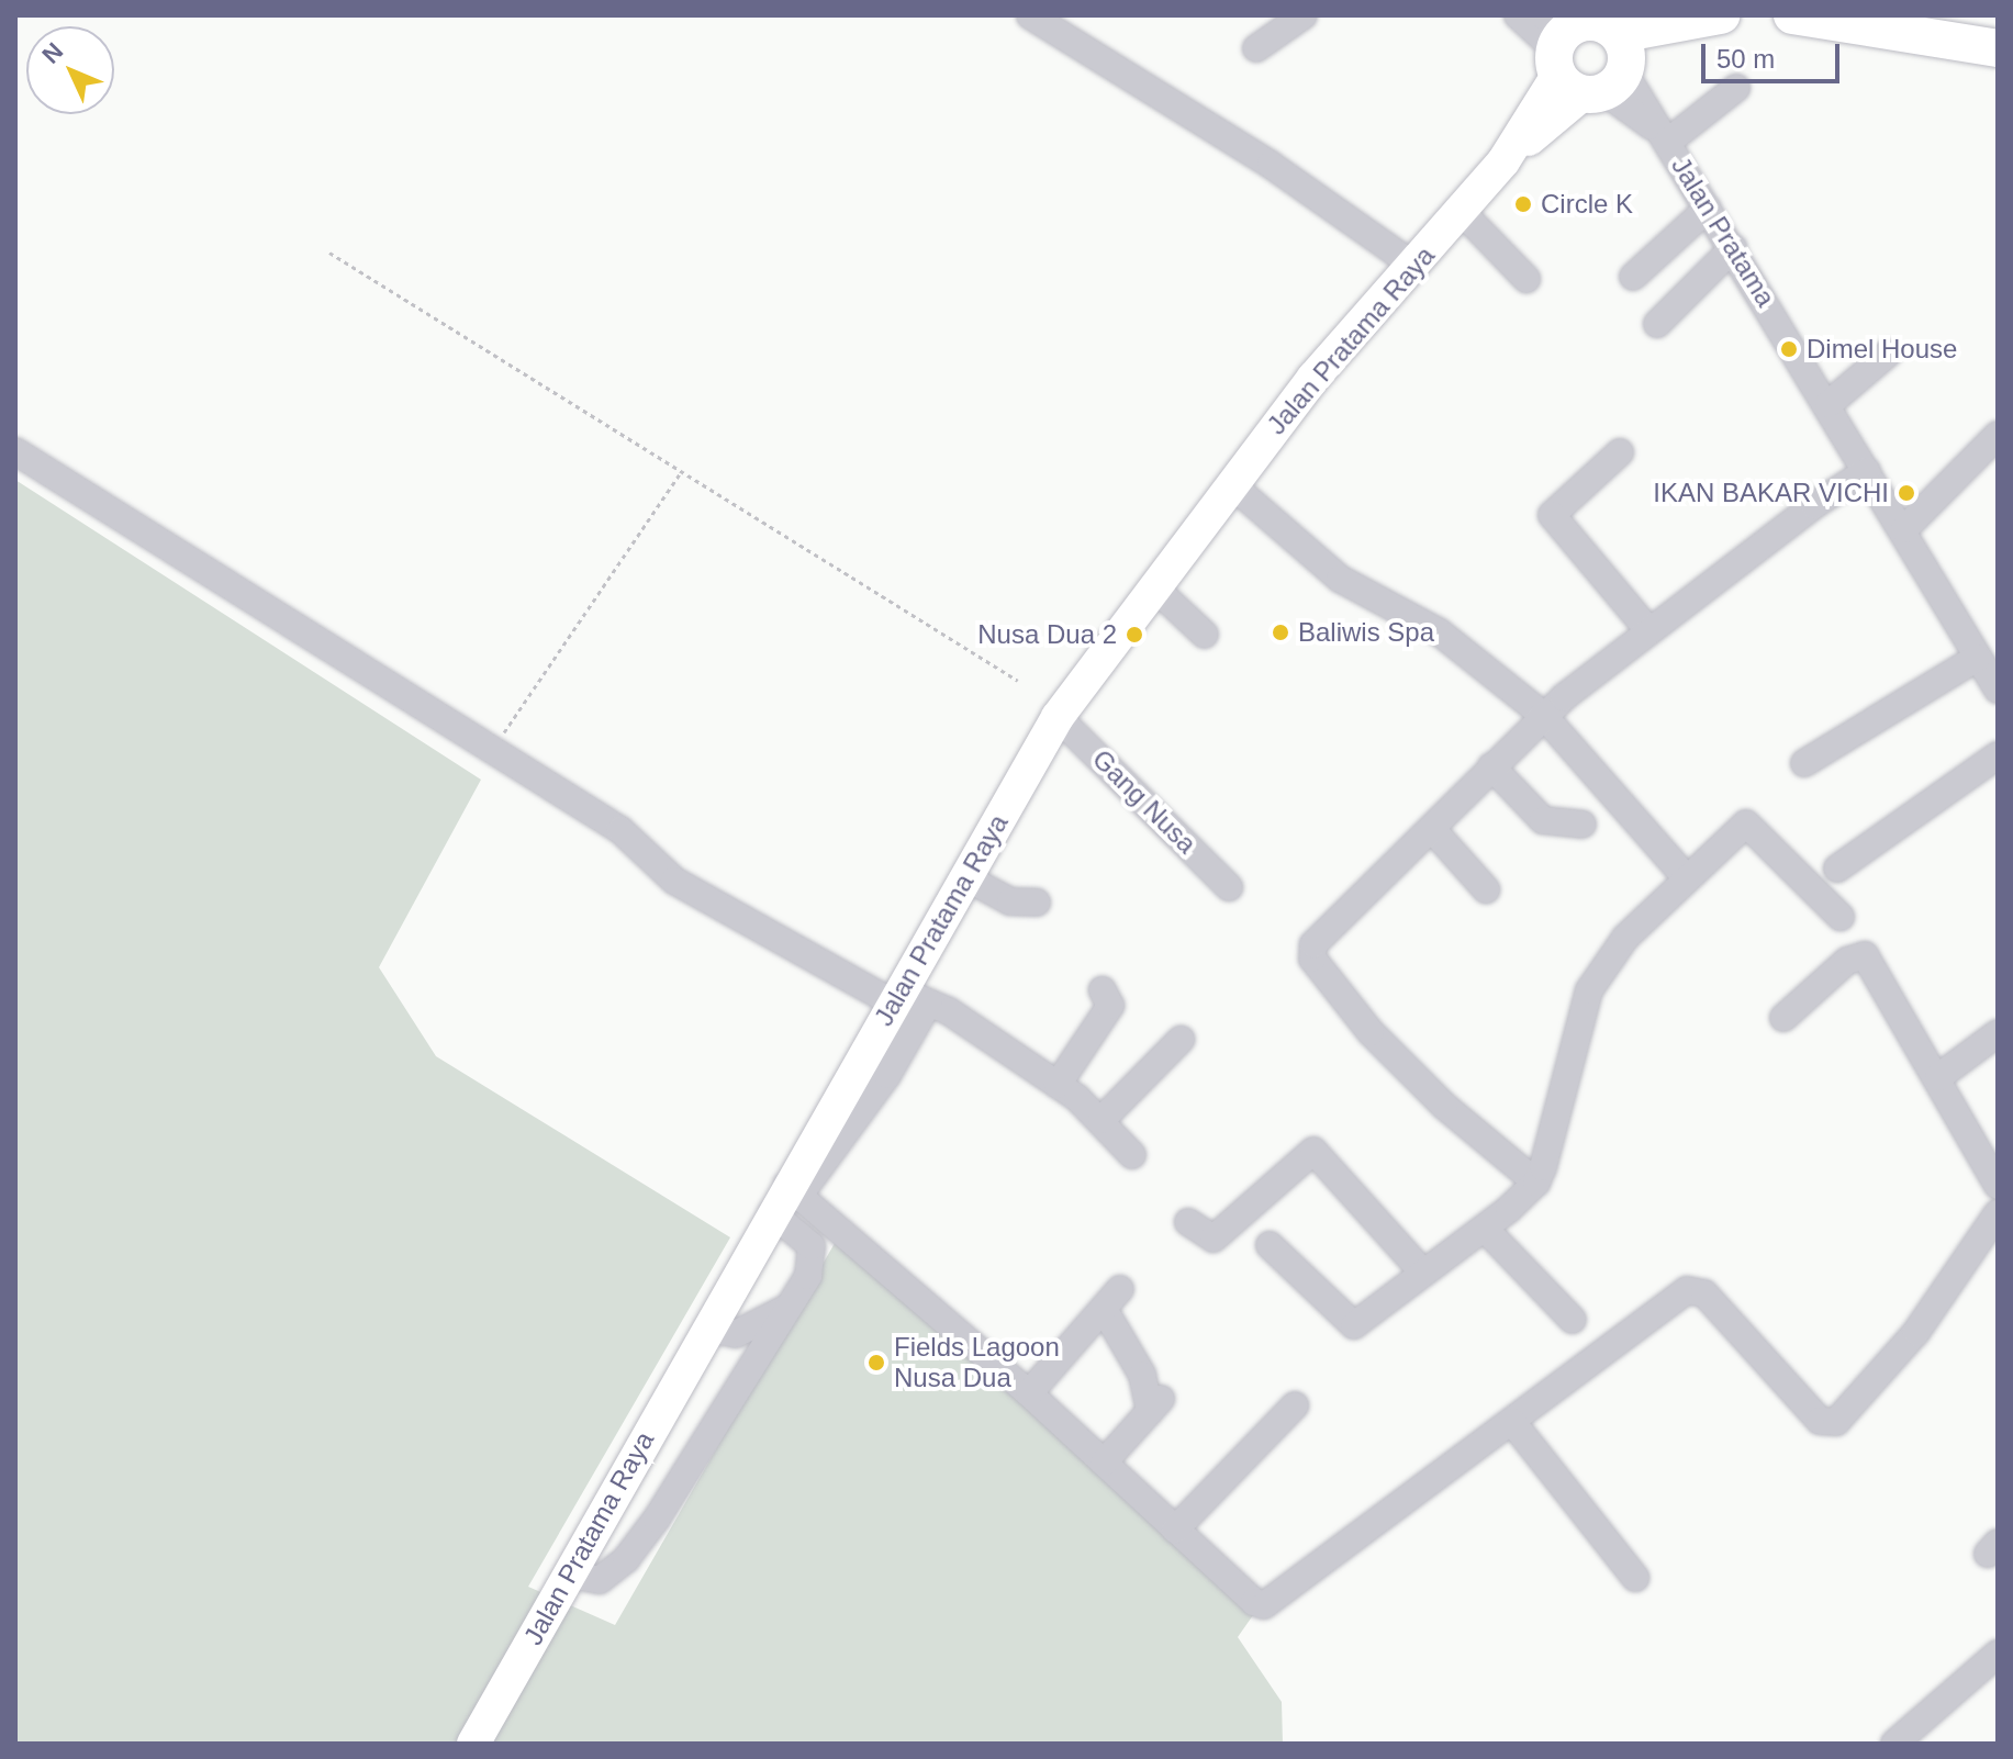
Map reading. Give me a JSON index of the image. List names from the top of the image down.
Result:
{
  "streets": {
    "main road": ["Jalan Pratama Raya"],
    "street": ["Jalan Pratama", "Gang Nusa"]
  },
  "crossings": [
    ["Jalan Pratama", "Jalan Pratama Raya"],
    ["Jalan Pratama Raya", "Gang Nusa"]
  ],
  "places": [
    "Circle K",
    "Dimel House",
    "IKAN BAKAR VICHI",
    "Baliwis Spa",
    "Nusa Dua 2",
    "Fields Lagoon Nusa Dua"
  ],
  "scale_bar": "50 m",
  "north": "top left"
}
